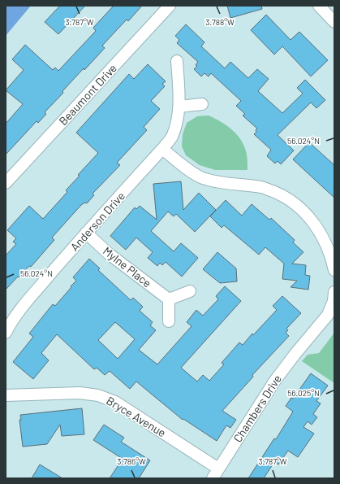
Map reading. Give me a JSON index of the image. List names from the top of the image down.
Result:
{
  "streets": {
    "street": [
      "Beaumont Drive",
      "Anderson Drive",
      "Mylne Place",
      "Chambers Drive",
      "Bryce Avenue"
    ]
  },
  "crossings": [
    ["Anderson Drive", "Mylne Place"],
    ["Chambers Drive", "Bryce Avenue"]
  ],
  "coordinates": [
    "3.787°W",
    "3.788°W",
    "56.024°N",
    "56.025°N",
    "3.786°W"
  ]
}
